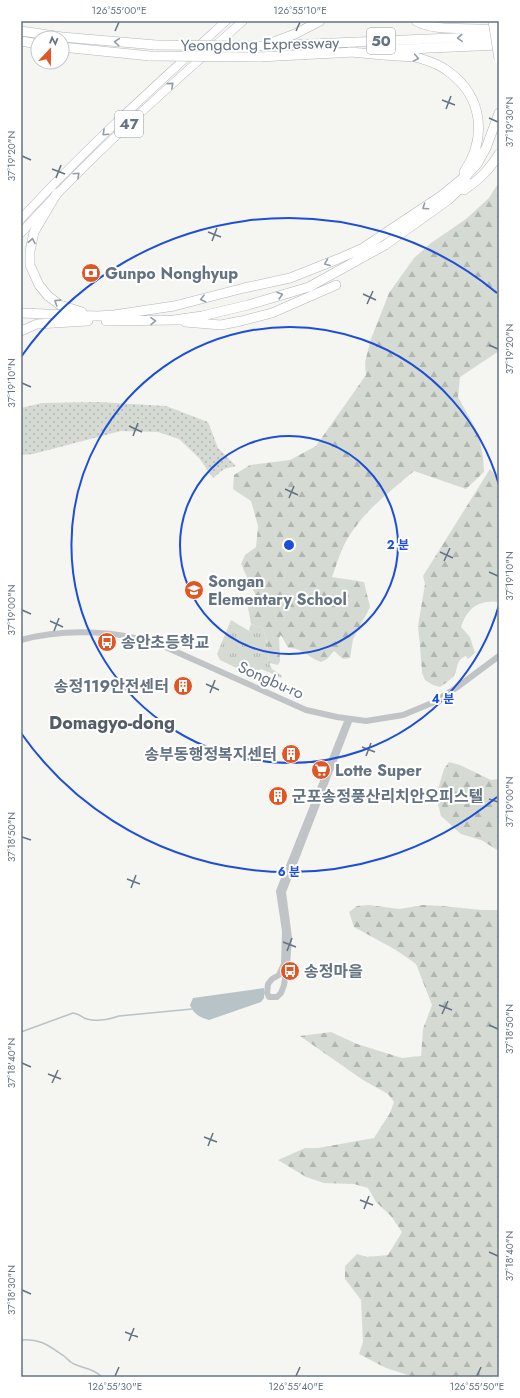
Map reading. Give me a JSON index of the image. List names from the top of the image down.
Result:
{
  "streets": {
    "highway": ["50", "Yeongdong Expressway"],
    "main road": ["47"],
    "street": ["Songbu-ro"]
  },
  "districts": ["Domagyo-dong"],
  "places": {
    "bank": ["Gunpo Nonghyup"],
    "school or university": ["Songan Elementary School"],
    "bus stop": ["송안초등학교", "송정마을"],
    "building": ["송정119안전센터", "송부동행정복지센터", "군포송정풍산리치안오피스텔"],
    "supermarket": ["Lotte Super"]
  },
  "north": "top",
  "coordinates": [
    "126°55'00\"E",
    "126°55'10\"E",
    "37°19'30\"N",
    "37°19'20\"N",
    "37°19'10\"N",
    "37°19'00\"N",
    "37°18'50\"N",
    "37°18'40\"N",
    "37°18'30\"N",
    "126°55'30\"E",
    "126°55'40\"E",
    "126°55'50\"E"
  ],
  "rings": ["2 분", "4 분", "6 분"]
}
